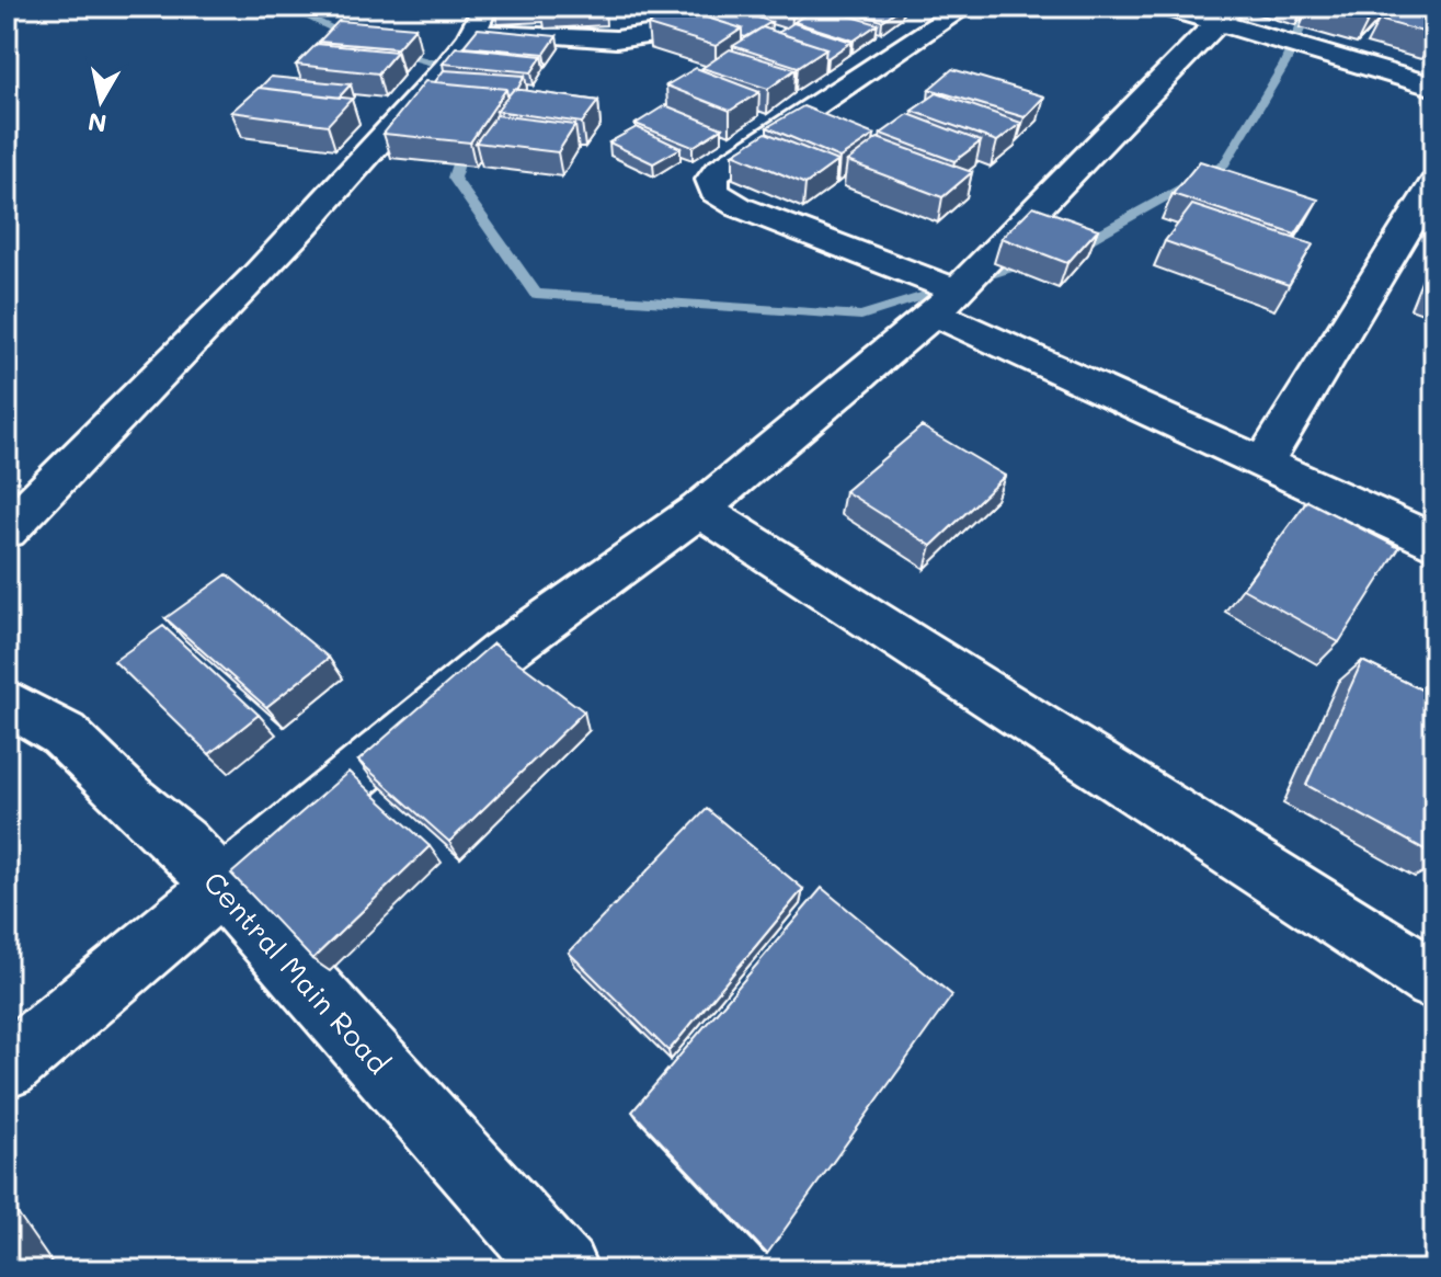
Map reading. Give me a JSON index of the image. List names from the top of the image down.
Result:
{
  "streets": {
    "street": ["Central Main Road"]
  },
  "north": "bottom"
}
